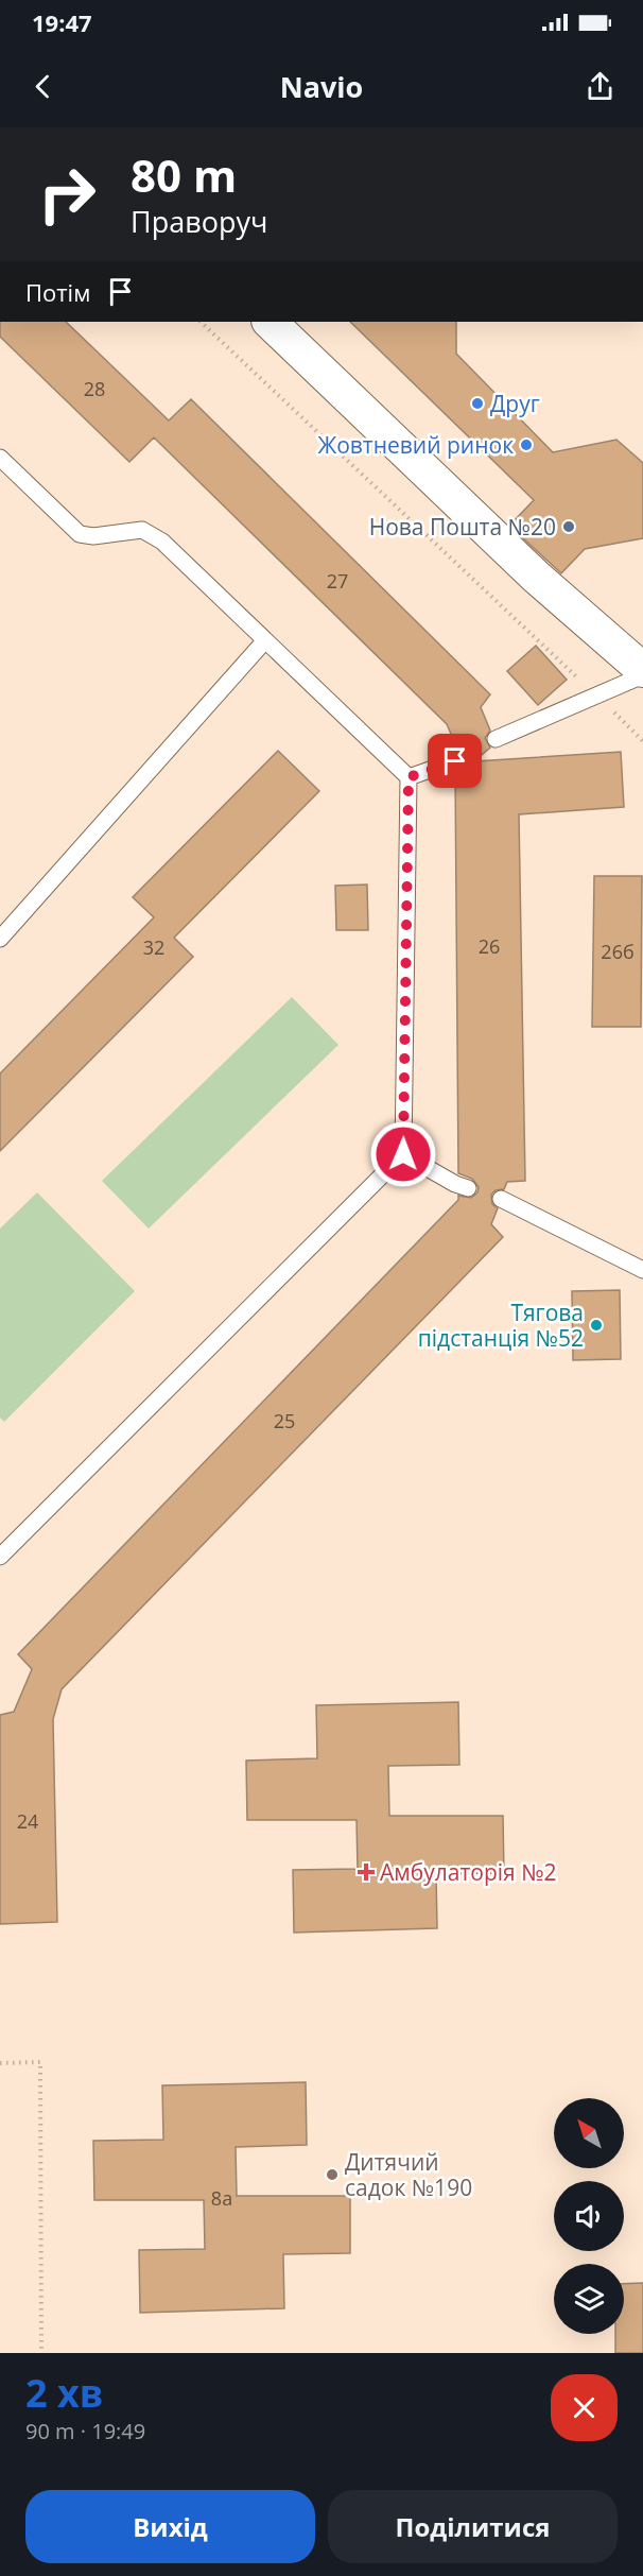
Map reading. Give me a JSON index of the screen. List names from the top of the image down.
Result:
{
  "places": {
    "other": [
      "Друг",
      "Жовтневий ринок",
      "Нова Пошта №20",
      "Тягова підстанція №52",
      "Дитячий садок №190"
    ],
    "health": ["Амбулаторія №2"]
  },
  "house_numbers": [
    "28",
    "27",
    "26",
    "32",
    "26б",
    "25",
    "24",
    "8а"
  ],
  "north": "top left",
  "page": {
    "status": "19:47",
    "header": "Navio",
    "turn": ["80 m", "Праворуч"],
    "then": "Потім",
    "heading": ["2 хв", "90 m · 19:49"],
    "buttons": ["Вихід", "Поділитися"]
  }
}
